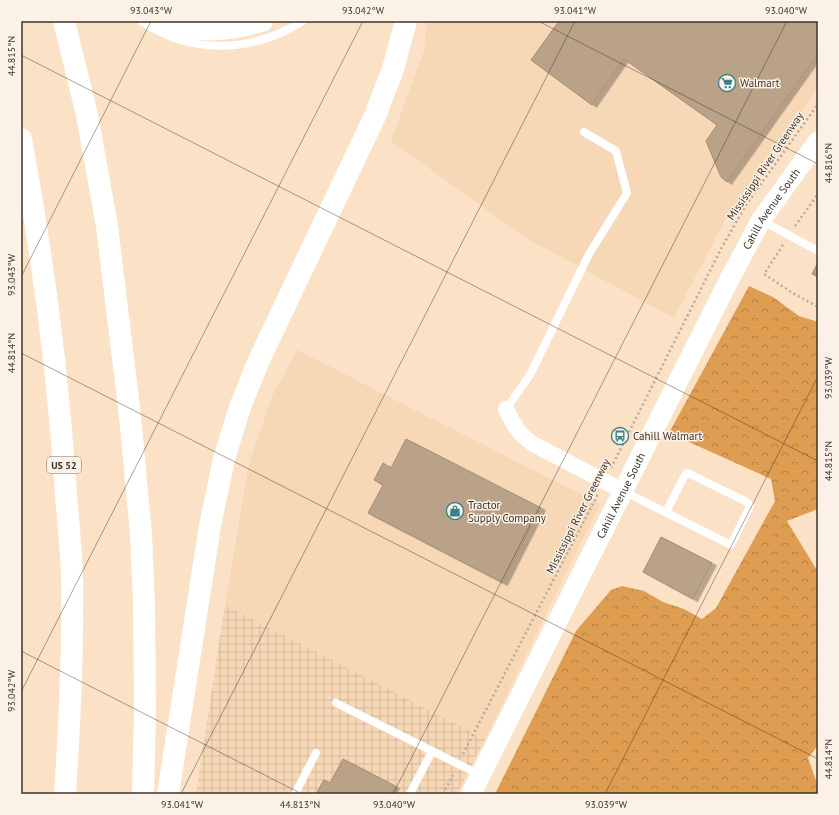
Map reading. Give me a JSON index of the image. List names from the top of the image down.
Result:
{
  "streets": {
    "highway": ["US 52"],
    "street": ["Cahill Avenue South"],
    "path": ["Mississippi River Greenway"]
  },
  "places": {
    "supermarket": ["Walmart"],
    "bus stop": ["Cahill Walmart"],
    "shop": ["Tractor Supply Company"]
  },
  "coordinates": [
    "93.043°W",
    "93.042°W",
    "93.041°W",
    "93.040°W",
    "44.815°N",
    "44.816°N",
    "44.814°N",
    "93.039°W",
    "44.813°N"
  ]
}
